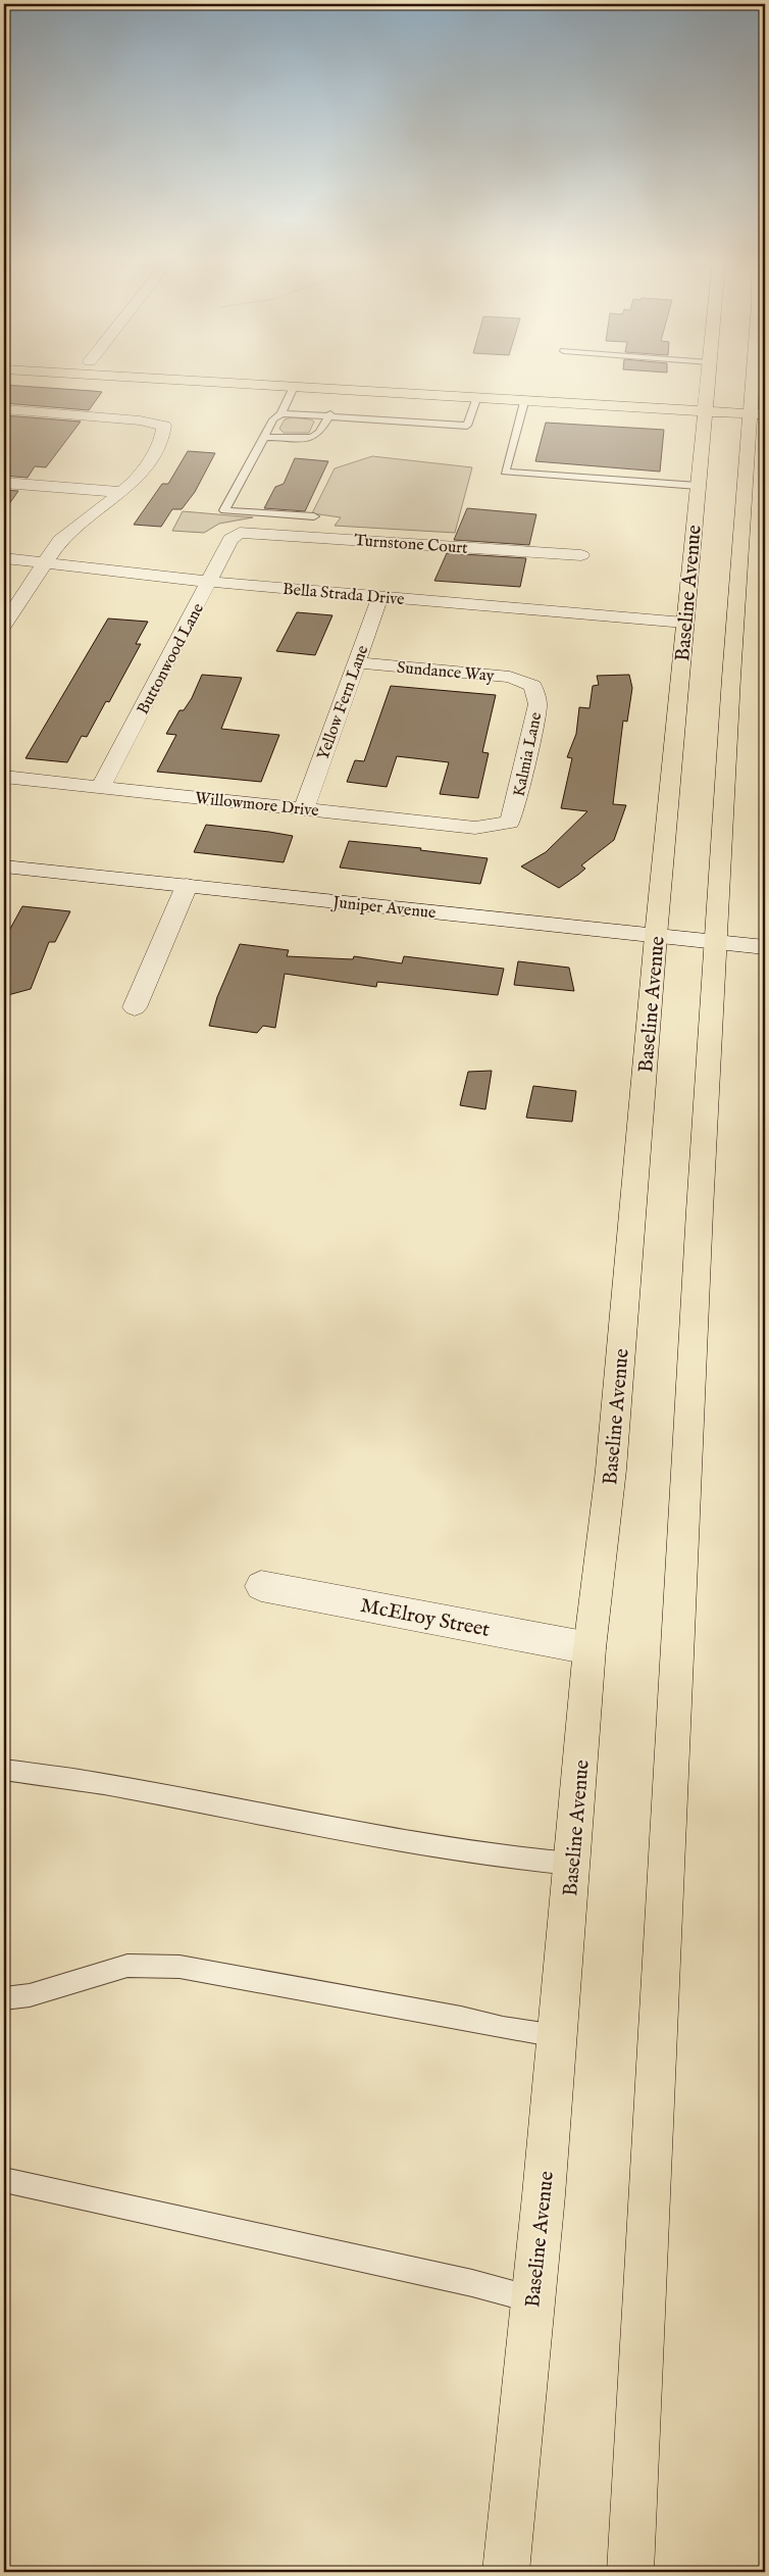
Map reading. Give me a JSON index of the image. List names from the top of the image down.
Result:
{
  "streets": {
    "main road": ["Baseline Avenue"],
    "street": [
      "Turnstone Court",
      "Bella Strada Drive",
      "Buttonwood Lane",
      "Sundance Way",
      "Yellow Fern Lane",
      "Kalmia Lane",
      "Willowmore Drive",
      "Juniper Avenue",
      "McElroy Street"
    ]
  },
  "crossings": [
    ["Turnstone Court", "Buttonwood Lane"],
    ["Bella Strada Drive", "Baseline Avenue"],
    ["Bella Strada Drive", "Buttonwood Lane"],
    ["Bella Strada Drive", "Yellow Fern Lane"],
    ["Baseline Avenue", "Juniper Avenue"],
    ["Baseline Avenue", "McElroy Street"],
    ["Buttonwood Lane", "Willowmore Drive"],
    ["Sundance Way", "Yellow Fern Lane"],
    ["Sundance Way", "Kalmia Lane"],
    ["Yellow Fern Lane", "Willowmore Drive"],
    ["Kalmia Lane", "Willowmore Drive"]
  ]
}
